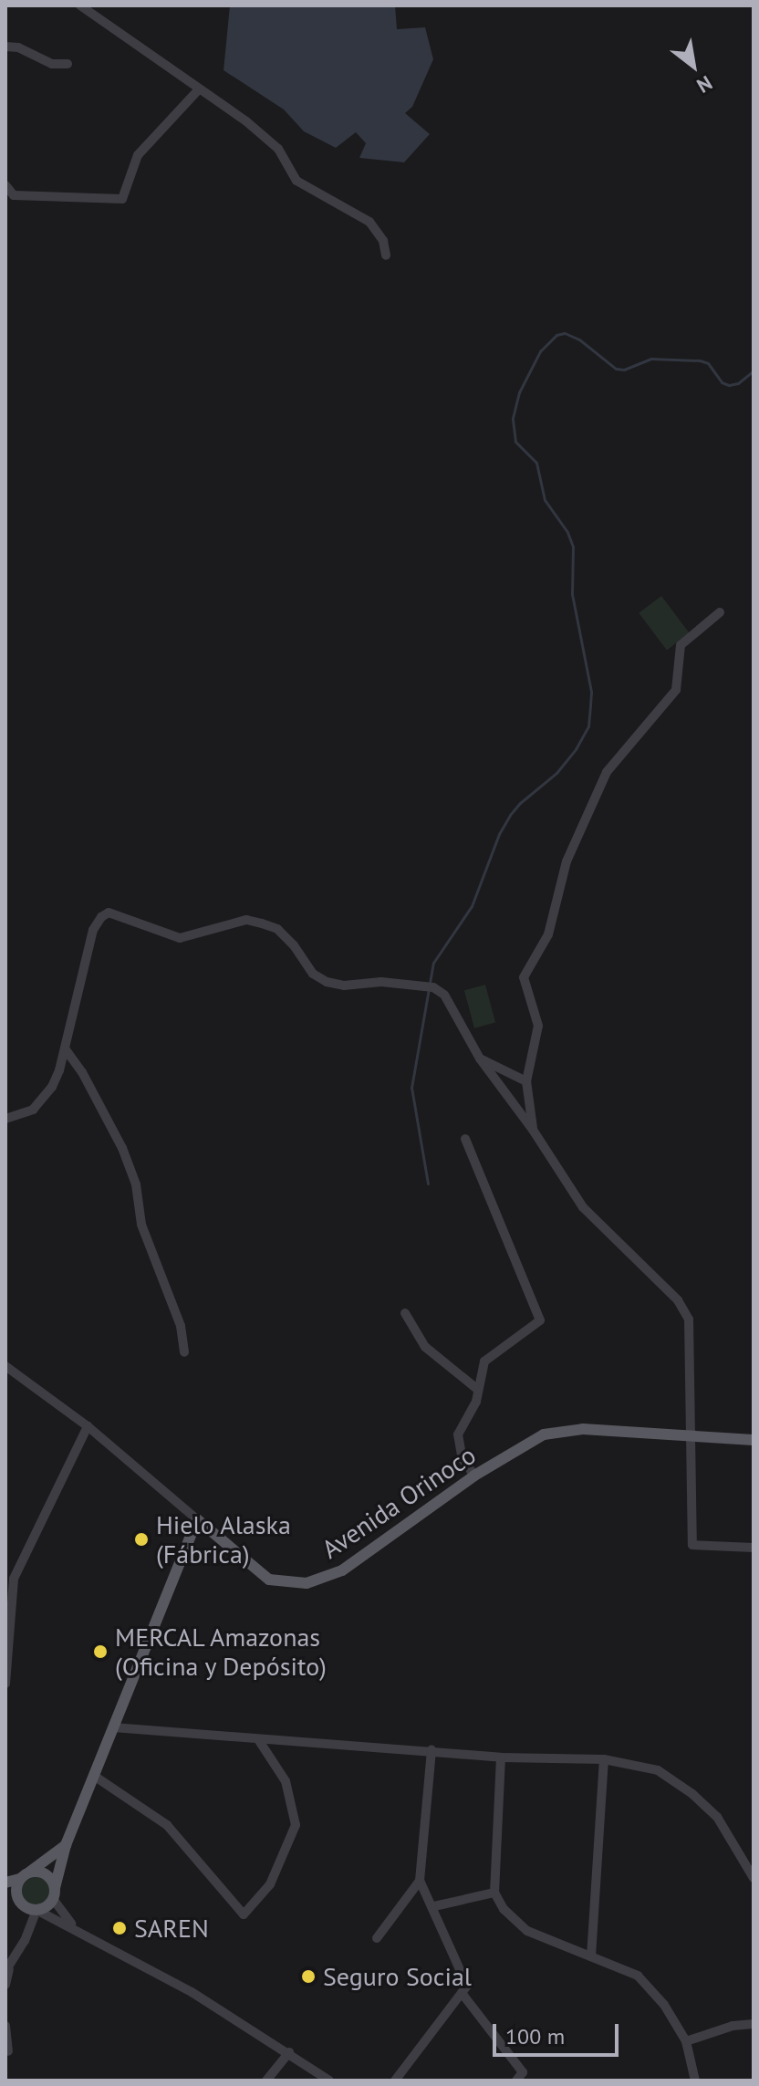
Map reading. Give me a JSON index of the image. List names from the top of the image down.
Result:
{
  "streets": {
    "main road": ["Avenida Orinoco"]
  },
  "places": [
    "Hielo Alaska (Fábrica)",
    "MERCAL Amazonas (Oficina y Depósito)",
    "SAREN",
    "Seguro Social"
  ],
  "scale_bar": "100 m",
  "north": "bottom right"
}
